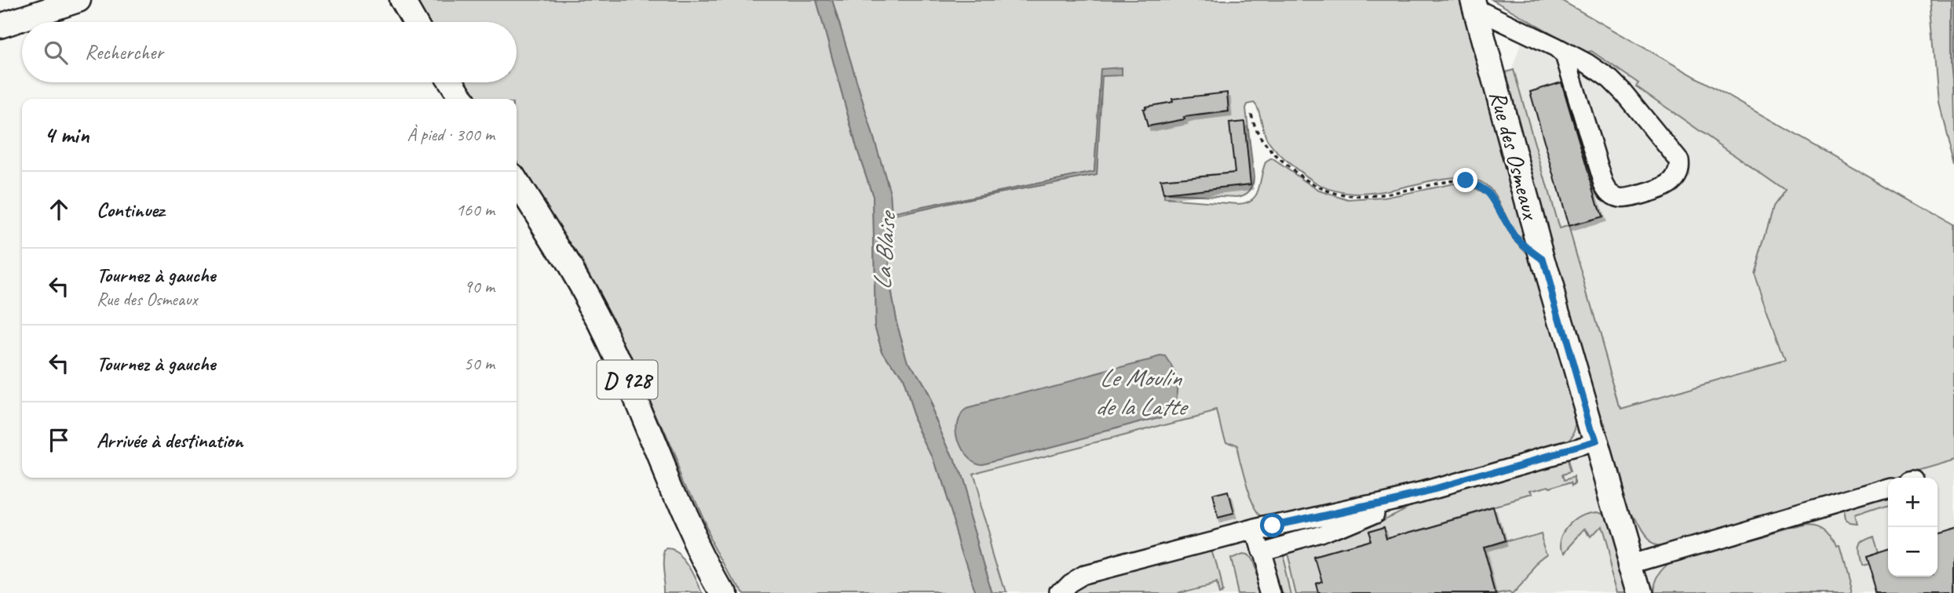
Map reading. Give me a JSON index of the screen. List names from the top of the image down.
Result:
{
  "streets": {
    "main road": ["Rue des Osmeaux", "D 928"]
  },
  "water": ["La Blaise", "Le Moulin de la Latte"],
  "page": {
    "search": "Rechercher",
    "heading": ["4 min", "À pied · 300 m"],
    "list": [
      ["Continuez", "160 m"],
      ["Tournez à gauche", "Rue des Osmeaux", "90 m"],
      ["Tournez à gauche", "50 m"],
      "Arrivée à destination"
    ],
    "map_buttons": ["+", "−"]
  }
}
